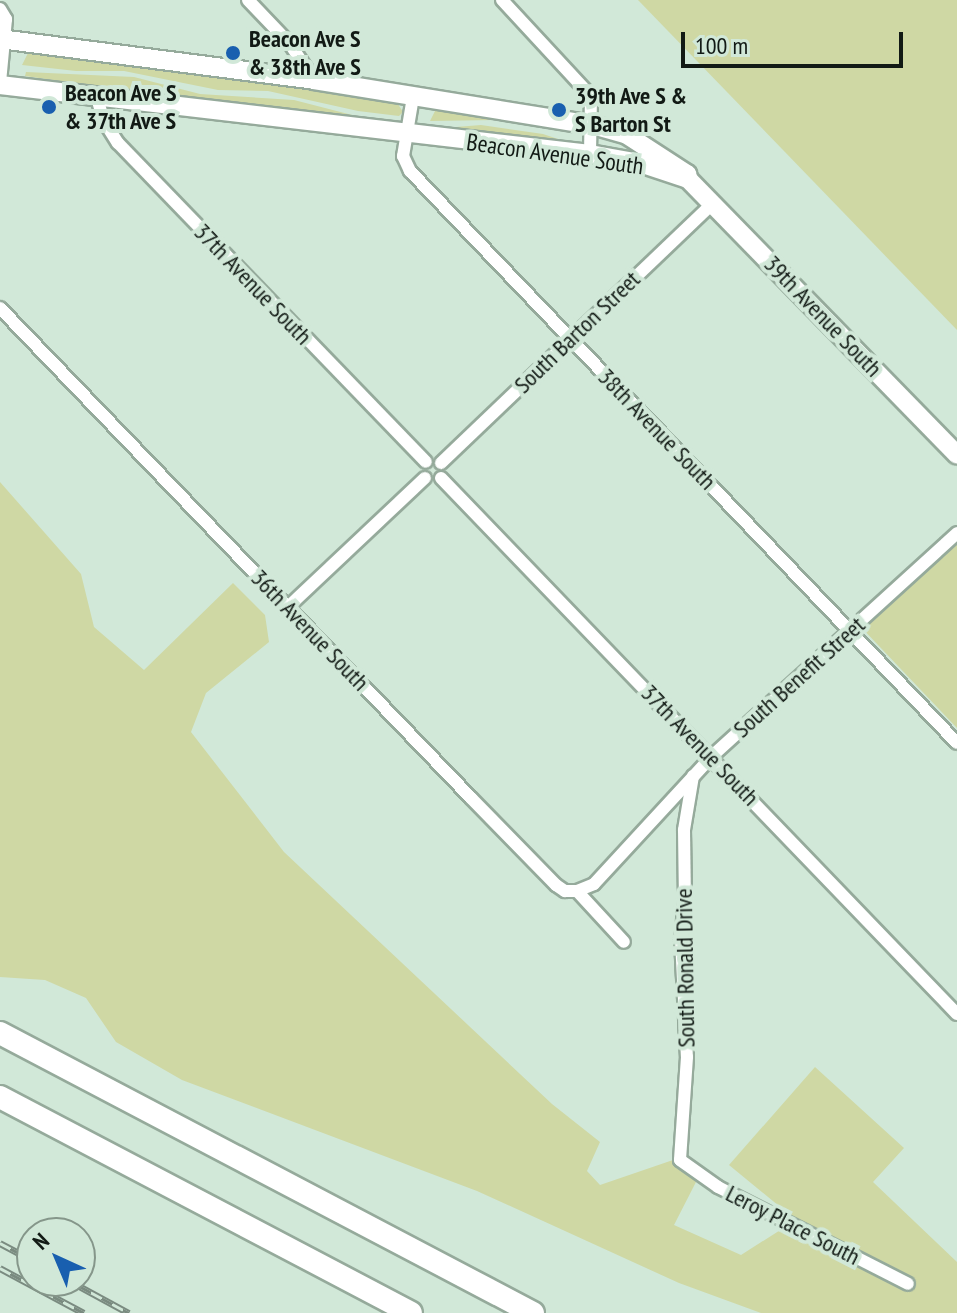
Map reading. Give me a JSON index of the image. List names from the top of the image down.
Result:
{
  "streets": {
    "main road": ["Beacon Avenue South", "39th Avenue South"],
    "street": [
      "37th Avenue South",
      "South Barton Street",
      "38th Avenue South",
      "36th Avenue South",
      "South Benefit Street",
      "South Ronald Drive",
      "Leroy Place South"
    ]
  },
  "crossings": [
    ["Beacon Avenue South", "37th Avenue South"],
    ["Beacon Avenue South", "39th Avenue South"],
    ["Beacon Avenue South", "38th Avenue South"],
    ["37th Avenue South", "South Barton Street"],
    ["37th Avenue South", "South Benefit Street"],
    ["39th Avenue South", "South Barton Street"],
    ["South Barton Street", "38th Avenue South"],
    ["38th Avenue South", "South Benefit Street"],
    ["36th Avenue South", "South Benefit Street"],
    ["South Benefit Street", "South Ronald Drive"],
    ["South Ronald Drive", "Leroy Place South"]
  ],
  "places": ["Beacon Ave S & 38th Ave S", "Beacon Ave S & 37th Ave S", "39th Ave S & S Barton St"],
  "scale_bar": "100 m",
  "north": "top left"
}
